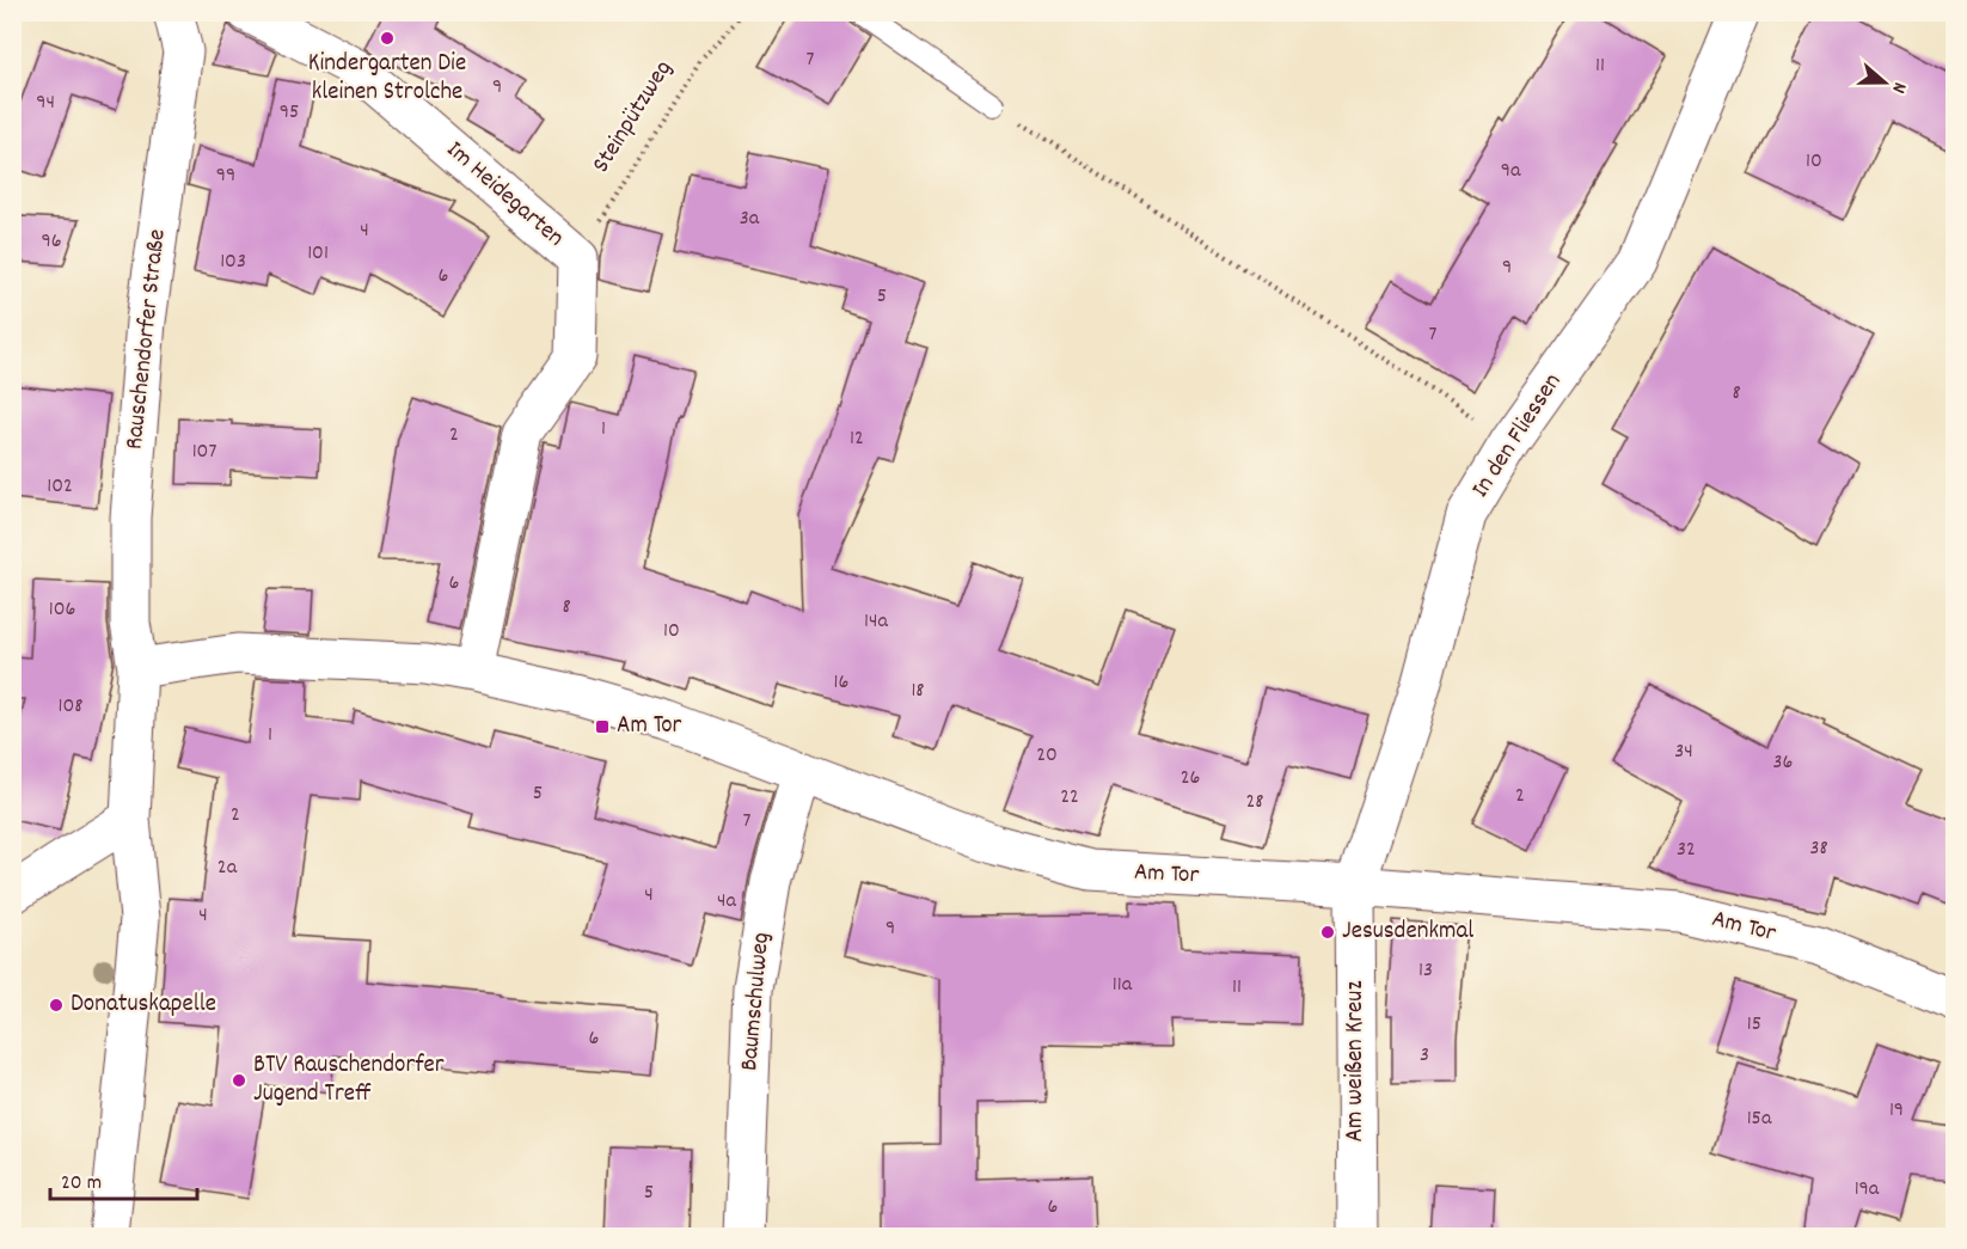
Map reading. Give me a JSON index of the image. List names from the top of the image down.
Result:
{
  "streets": {
    "street": [
      "Im Heidegarten",
      "Rauschendorfer Straße",
      "In den Fliessen",
      "Am Tor",
      "Baumschulweg",
      "Am weißen Kreuz"
    ],
    "path": ["Steinpützweg"]
  },
  "crossings": [
    ["Steinpützweg", "Im Heidegarten"],
    ["Im Heidegarten", "Am Tor"],
    ["Rauschendorfer Straße", "Am Tor"],
    ["In den Fliessen", "Am Tor"],
    ["In den Fliessen", "Am weißen Kreuz"],
    ["Am Tor", "Baumschulweg"],
    ["Am Tor", "Am weißen Kreuz"]
  ],
  "places": {
    "other": [
      "Kindergarten Die kleinen Strolche",
      "Jesusdenkmal",
      "Donatuskapelle",
      "BTV Rauschendorfer Jugend Treff"
    ],
    "transit": ["Am Tor"]
  },
  "house_numbers": [
    "7",
    "11",
    "9",
    "94",
    "95",
    "10",
    "9a",
    "99",
    "3a",
    "4",
    "96",
    "101",
    "103",
    "9",
    "6",
    "5",
    "7",
    "8",
    "1",
    "2",
    "12",
    "107",
    "102",
    "6",
    "8",
    "106",
    "14a",
    "10",
    "16",
    "18",
    "108",
    "1",
    "34",
    "20",
    "36",
    "26",
    "5",
    "2",
    "22",
    "28",
    "2",
    "7",
    "38",
    "32",
    "2a",
    "4",
    "4a",
    "4",
    "9",
    "13",
    "11a",
    "11",
    "15",
    "6",
    "3",
    "19",
    "15a",
    "19a",
    "5",
    "6"
  ],
  "scale_bar": "20 m",
  "north": "right"
}
